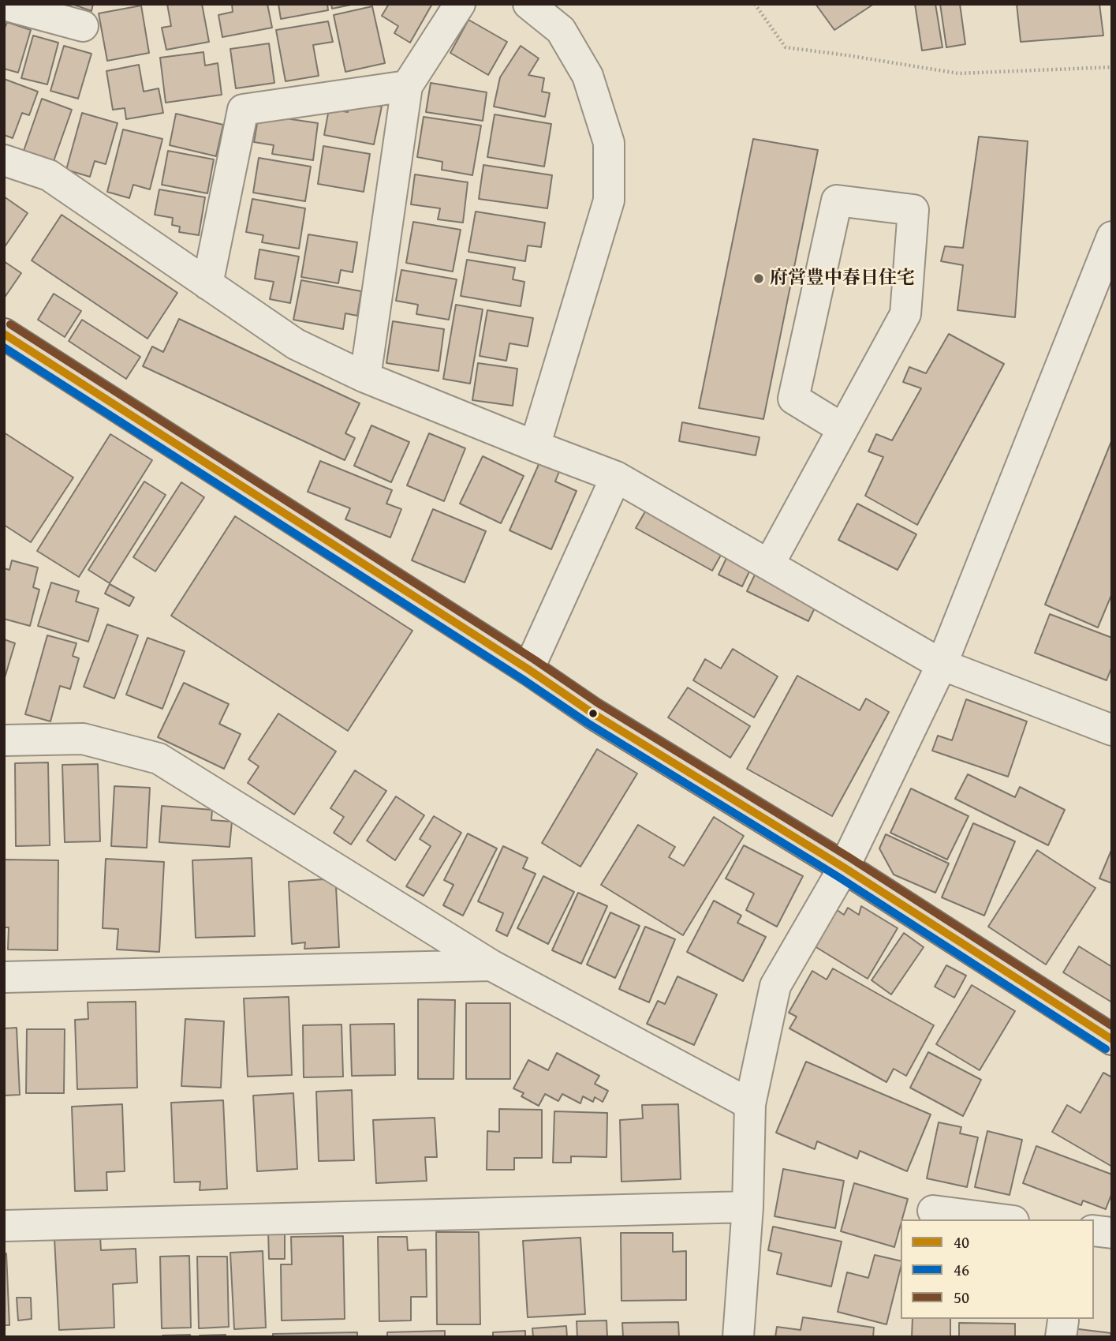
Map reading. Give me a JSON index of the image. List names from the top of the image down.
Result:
{
  "places": ["府営豊中春日住宅"],
  "lines": ["transit line 50", "transit line 40", "transit line 46"],
  "legend": ["40", "46", "50"]
}
